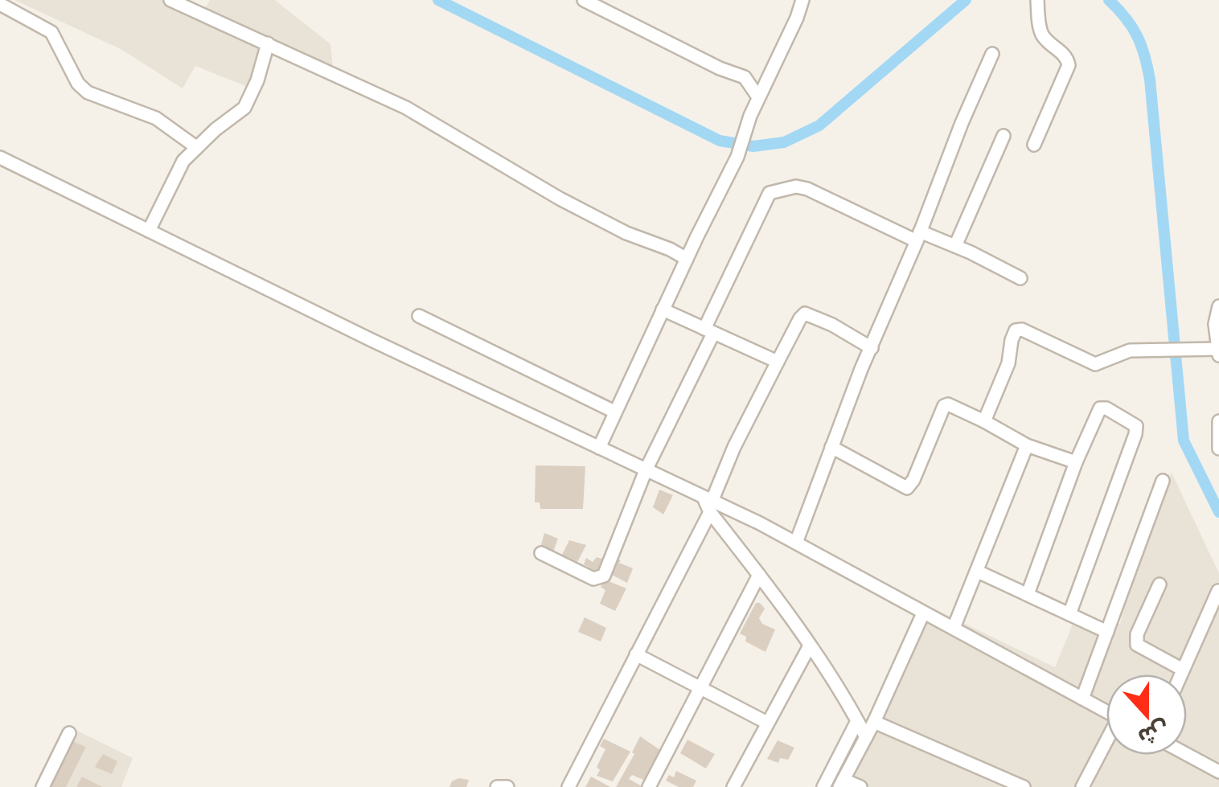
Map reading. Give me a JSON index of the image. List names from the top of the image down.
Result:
{
  "north": "bottom"
}
